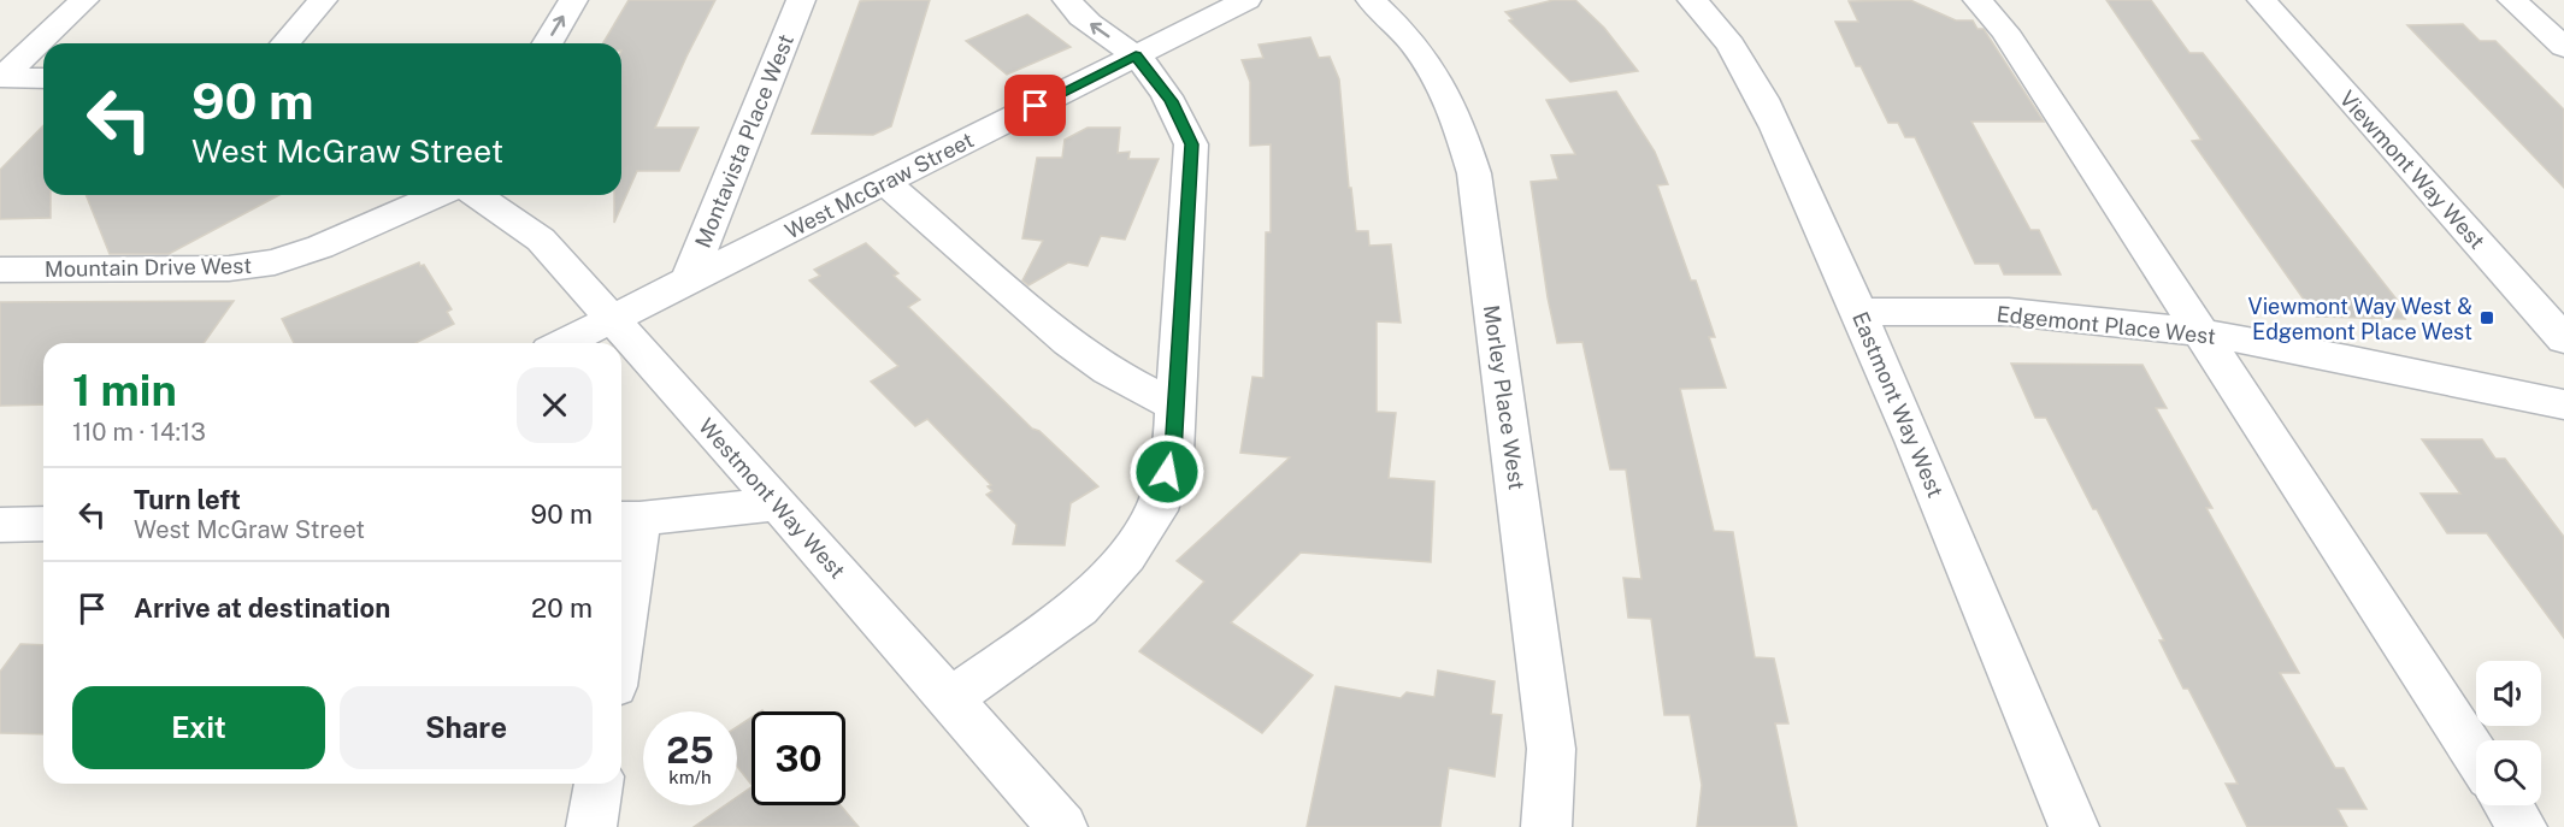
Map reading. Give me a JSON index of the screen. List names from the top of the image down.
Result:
{
  "streets": {
    "street": [
      "Montavista Place West",
      "Viewmont Way West",
      "West McGraw Street",
      "Mountain Drive West",
      "Edgemont Place West",
      "Morley Place West",
      "Eastmont Way West",
      "Westmont Way West"
    ]
  },
  "crossings": [
    ["Montavista Place West", "West McGraw Street"],
    ["West McGraw Street", "Westmont Way West"],
    ["Edgemont Place West", "Eastmont Way West"]
  ],
  "places": {
    "transit": ["Viewmont Way West & Edgemont Place West"]
  },
  "page": {
    "turn": ["90 m", "West McGraw Street"],
    "heading": ["1 min", "110 m · 14:13"],
    "list": [
      {
        "name": "Turn left",
        "note": "West McGraw Street",
        "value": "90 m"
      },
      {
        "name": "Arrive at destination",
        "value": "20 m"
      }
    ],
    "buttons": ["Exit", "Share"],
    "speed": "25 km/h",
    "limit": "30"
  }
}
